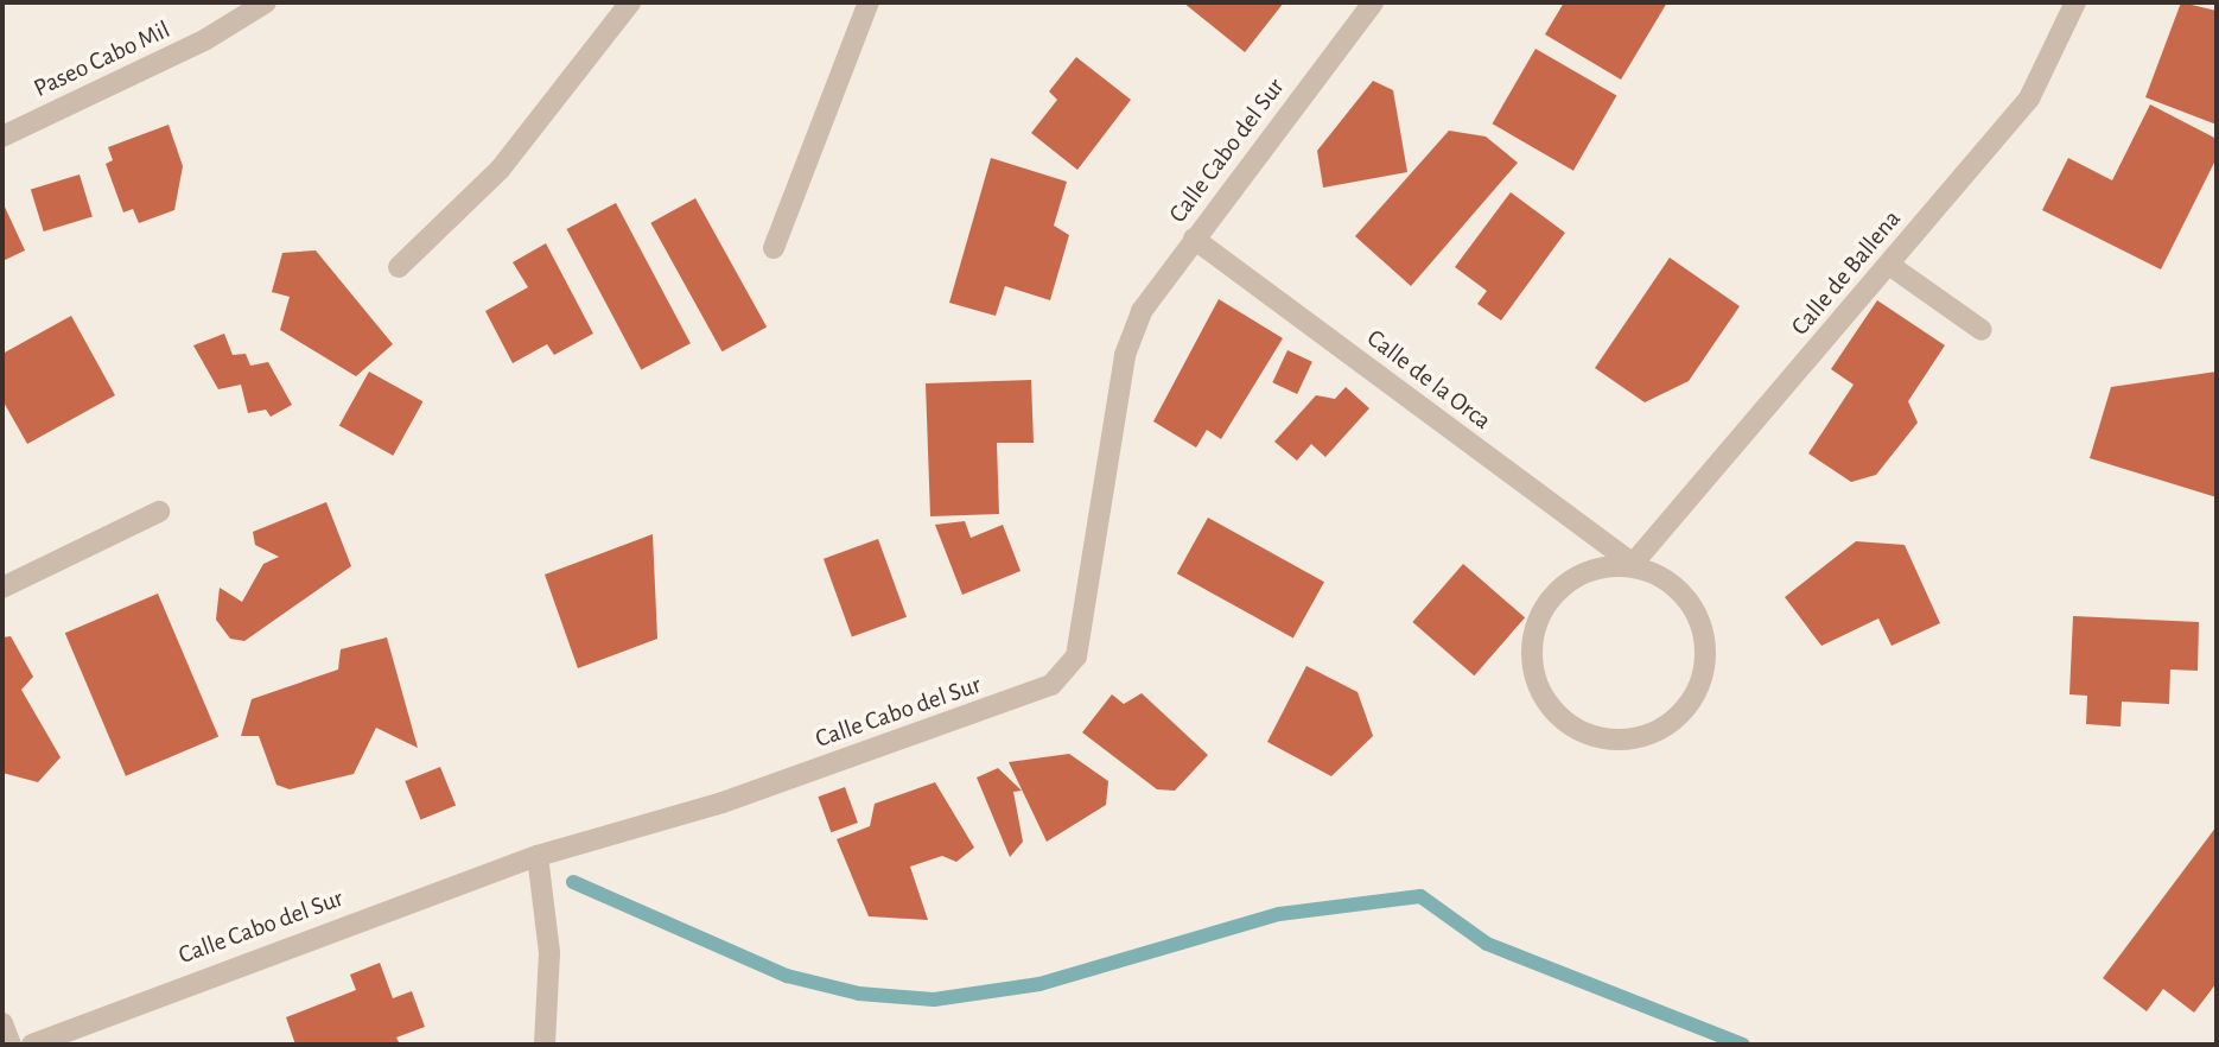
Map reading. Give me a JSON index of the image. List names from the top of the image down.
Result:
{
  "streets": {
    "street": [
      "Paseo Cabo Mil",
      "Calle Cabo del Sur",
      "Calle de Ballena",
      "Calle de la Orca"
    ]
  },
  "crossings": [
    ["Calle Cabo del Sur", "Calle de la Orca"],
    ["Calle de Ballena", "Calle de la Orca"]
  ]
}
